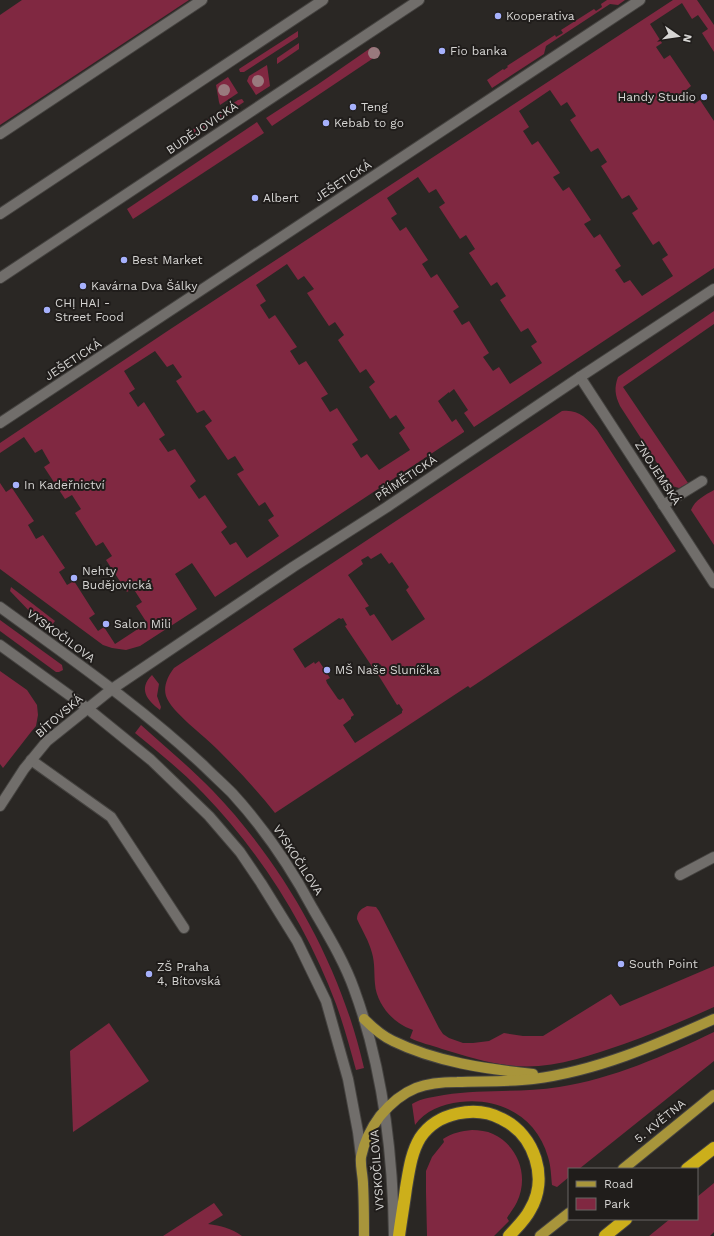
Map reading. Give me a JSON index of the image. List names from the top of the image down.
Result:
{
  "streets": {
    "main road": ["VYSKOČILOVA", "5. KVĚTNA"],
    "street": [
      "BUDĚJOVICKÁ",
      "JEŠETICKÁ",
      "ZNOJEMSKÁ",
      "PŘÍMĚTICKÁ",
      "BÍTOVSKÁ"
    ]
  },
  "crossings": [
    ["ZNOJEMSKÁ", "PŘÍMĚTICKÁ"],
    ["PŘÍMĚTICKÁ", "VYSKOČILOVA"],
    ["PŘÍMĚTICKÁ", "BÍTOVSKÁ"],
    ["VYSKOČILOVA", "BÍTOVSKÁ"]
  ],
  "places": [
    "Kooperativa",
    "Fio banka",
    "Handy Studio",
    "Teng",
    "Kebab to go",
    "Albert",
    "Best Market",
    "Kavárna Dva Šálky",
    "CHỊ HAI - Street Food",
    "In Kadeřnictví",
    "Nehty Budějovická",
    "Salon Mili",
    "MŠ Naše Sluníčka",
    "South Point",
    "ZŠ Praha 4, Bítovská"
  ],
  "legend": ["Road", "Park"],
  "north": "right"
}
